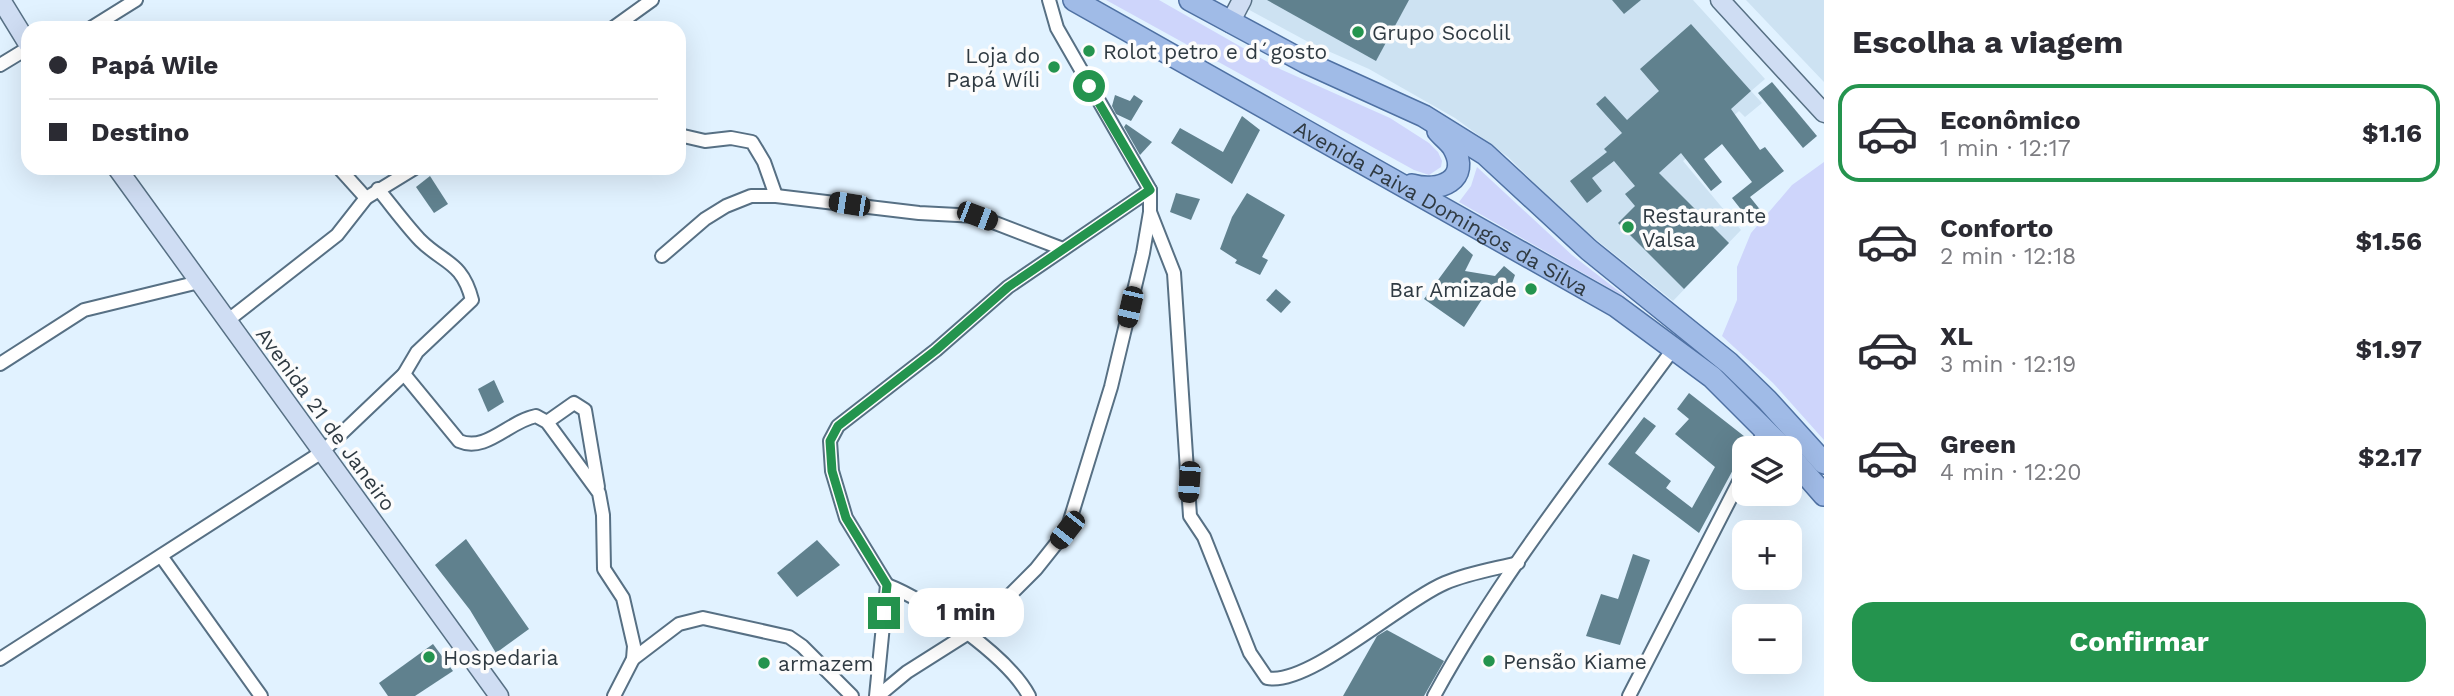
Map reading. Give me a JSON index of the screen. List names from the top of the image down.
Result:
{
  "streets": {
    "main road": ["Avenida Paiva Domingos da Silva", "Avenida 21 de Janeiro"]
  },
  "places": [
    "Grupo Socolil",
    "Rolot petro e d´gosto",
    "Loja do Papá Wíli",
    "Restaurante Valsa",
    "Bar Amizade",
    "Hospedaria",
    "Pensão Kiame",
    "armazem"
  ],
  "page": {
    "heading": "Escolha a viagem",
    "banner": ["Papá Wile", "Destino"],
    "list": [
      {
        "name": "Econômico",
        "note": "1 min · 12:17",
        "value": "$1.16"
      },
      {
        "name": "Conforto",
        "note": "2 min · 12:18",
        "value": "$1.56"
      },
      {
        "name": "XL",
        "note": "3 min · 12:19",
        "value": "$1.97"
      },
      {
        "name": "Green",
        "note": "4 min · 12:20",
        "value": "$2.17"
      }
    ],
    "map_buttons": ["+", "−"],
    "bubble": "1 min",
    "buttons": "Confirmar"
  }
}
